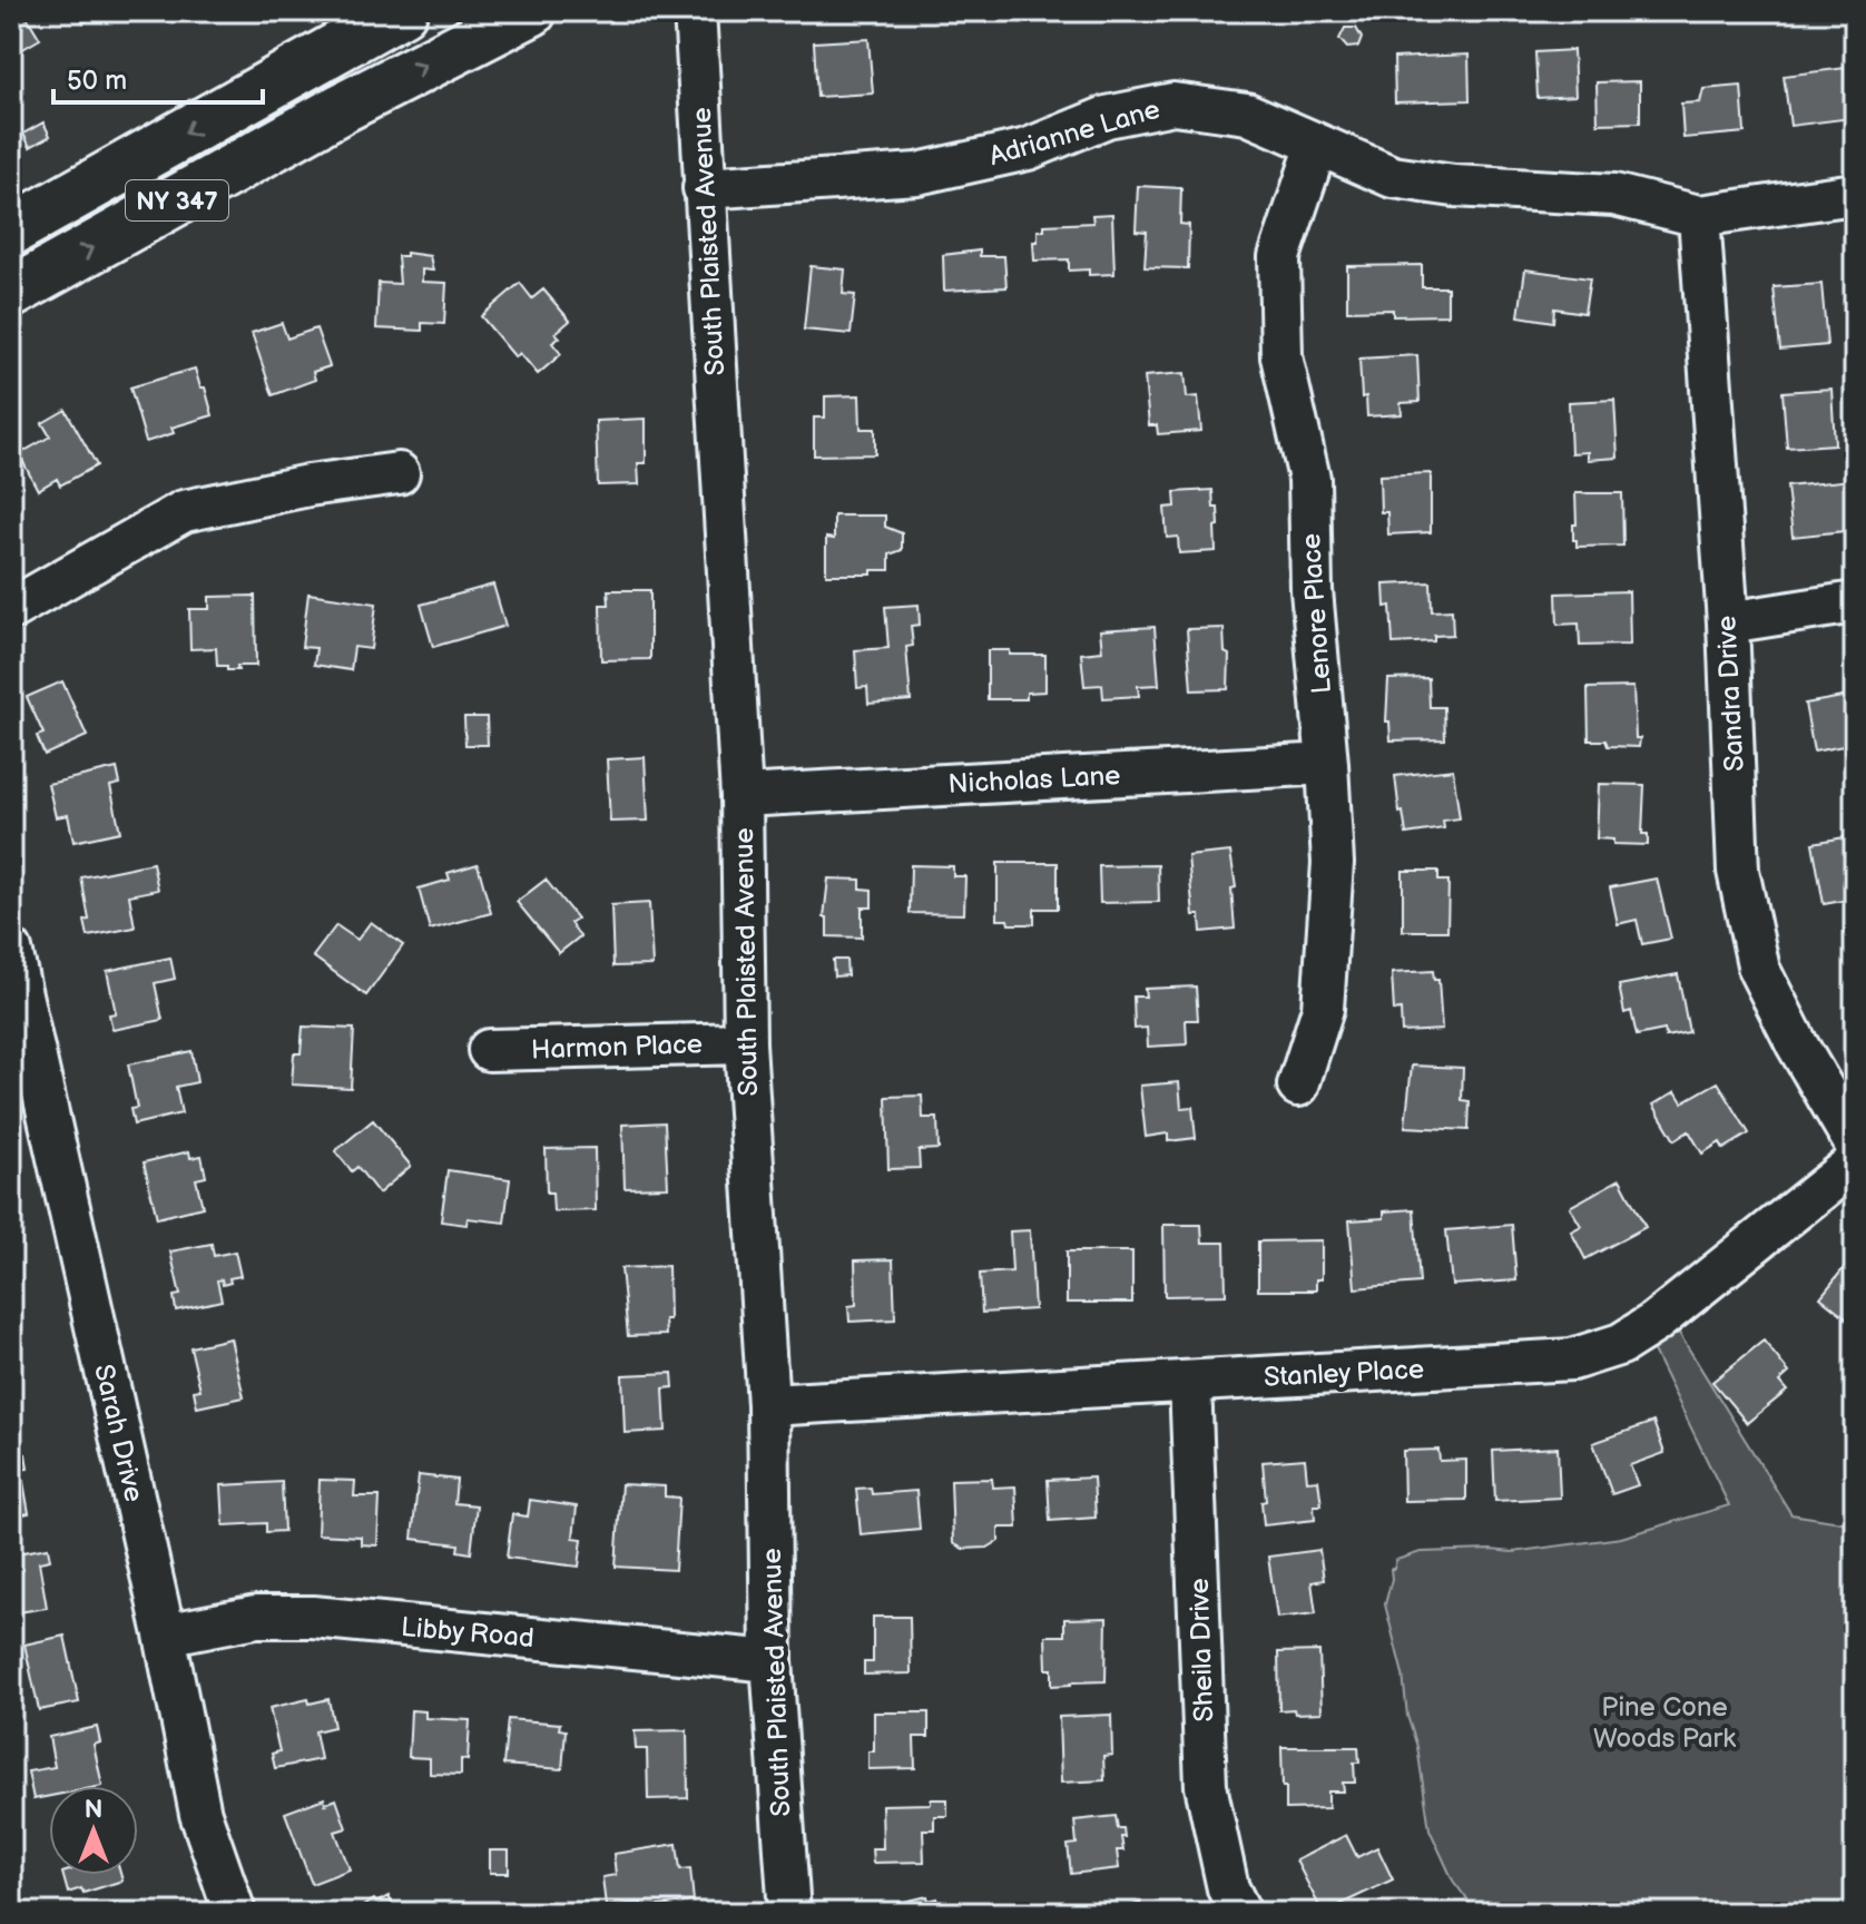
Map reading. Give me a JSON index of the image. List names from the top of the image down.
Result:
{
  "streets": {
    "highway": ["NY 347"],
    "street": [
      "Adrianne Lane",
      "South Plaisted Avenue",
      "Lenore Place",
      "Sandra Drive",
      "Nicholas Lane",
      "Harmon Place",
      "Stanley Place",
      "Sarah Drive",
      "Libby Road",
      "Sheila Drive"
    ]
  },
  "crossings": [
    ["Adrianne Lane", "South Plaisted Avenue"],
    ["Adrianne Lane", "Lenore Place"],
    ["Adrianne Lane", "Sandra Drive"],
    ["South Plaisted Avenue", "Nicholas Lane"],
    ["South Plaisted Avenue", "Harmon Place"],
    ["South Plaisted Avenue", "Stanley Place"],
    ["South Plaisted Avenue", "Libby Road"],
    ["Lenore Place", "Nicholas Lane"],
    ["Stanley Place", "Sheila Drive"],
    ["Sarah Drive", "Libby Road"]
  ],
  "parks": ["Pine Cone Woods Park"],
  "scale_bar": "50 m",
  "north": "top"
}
